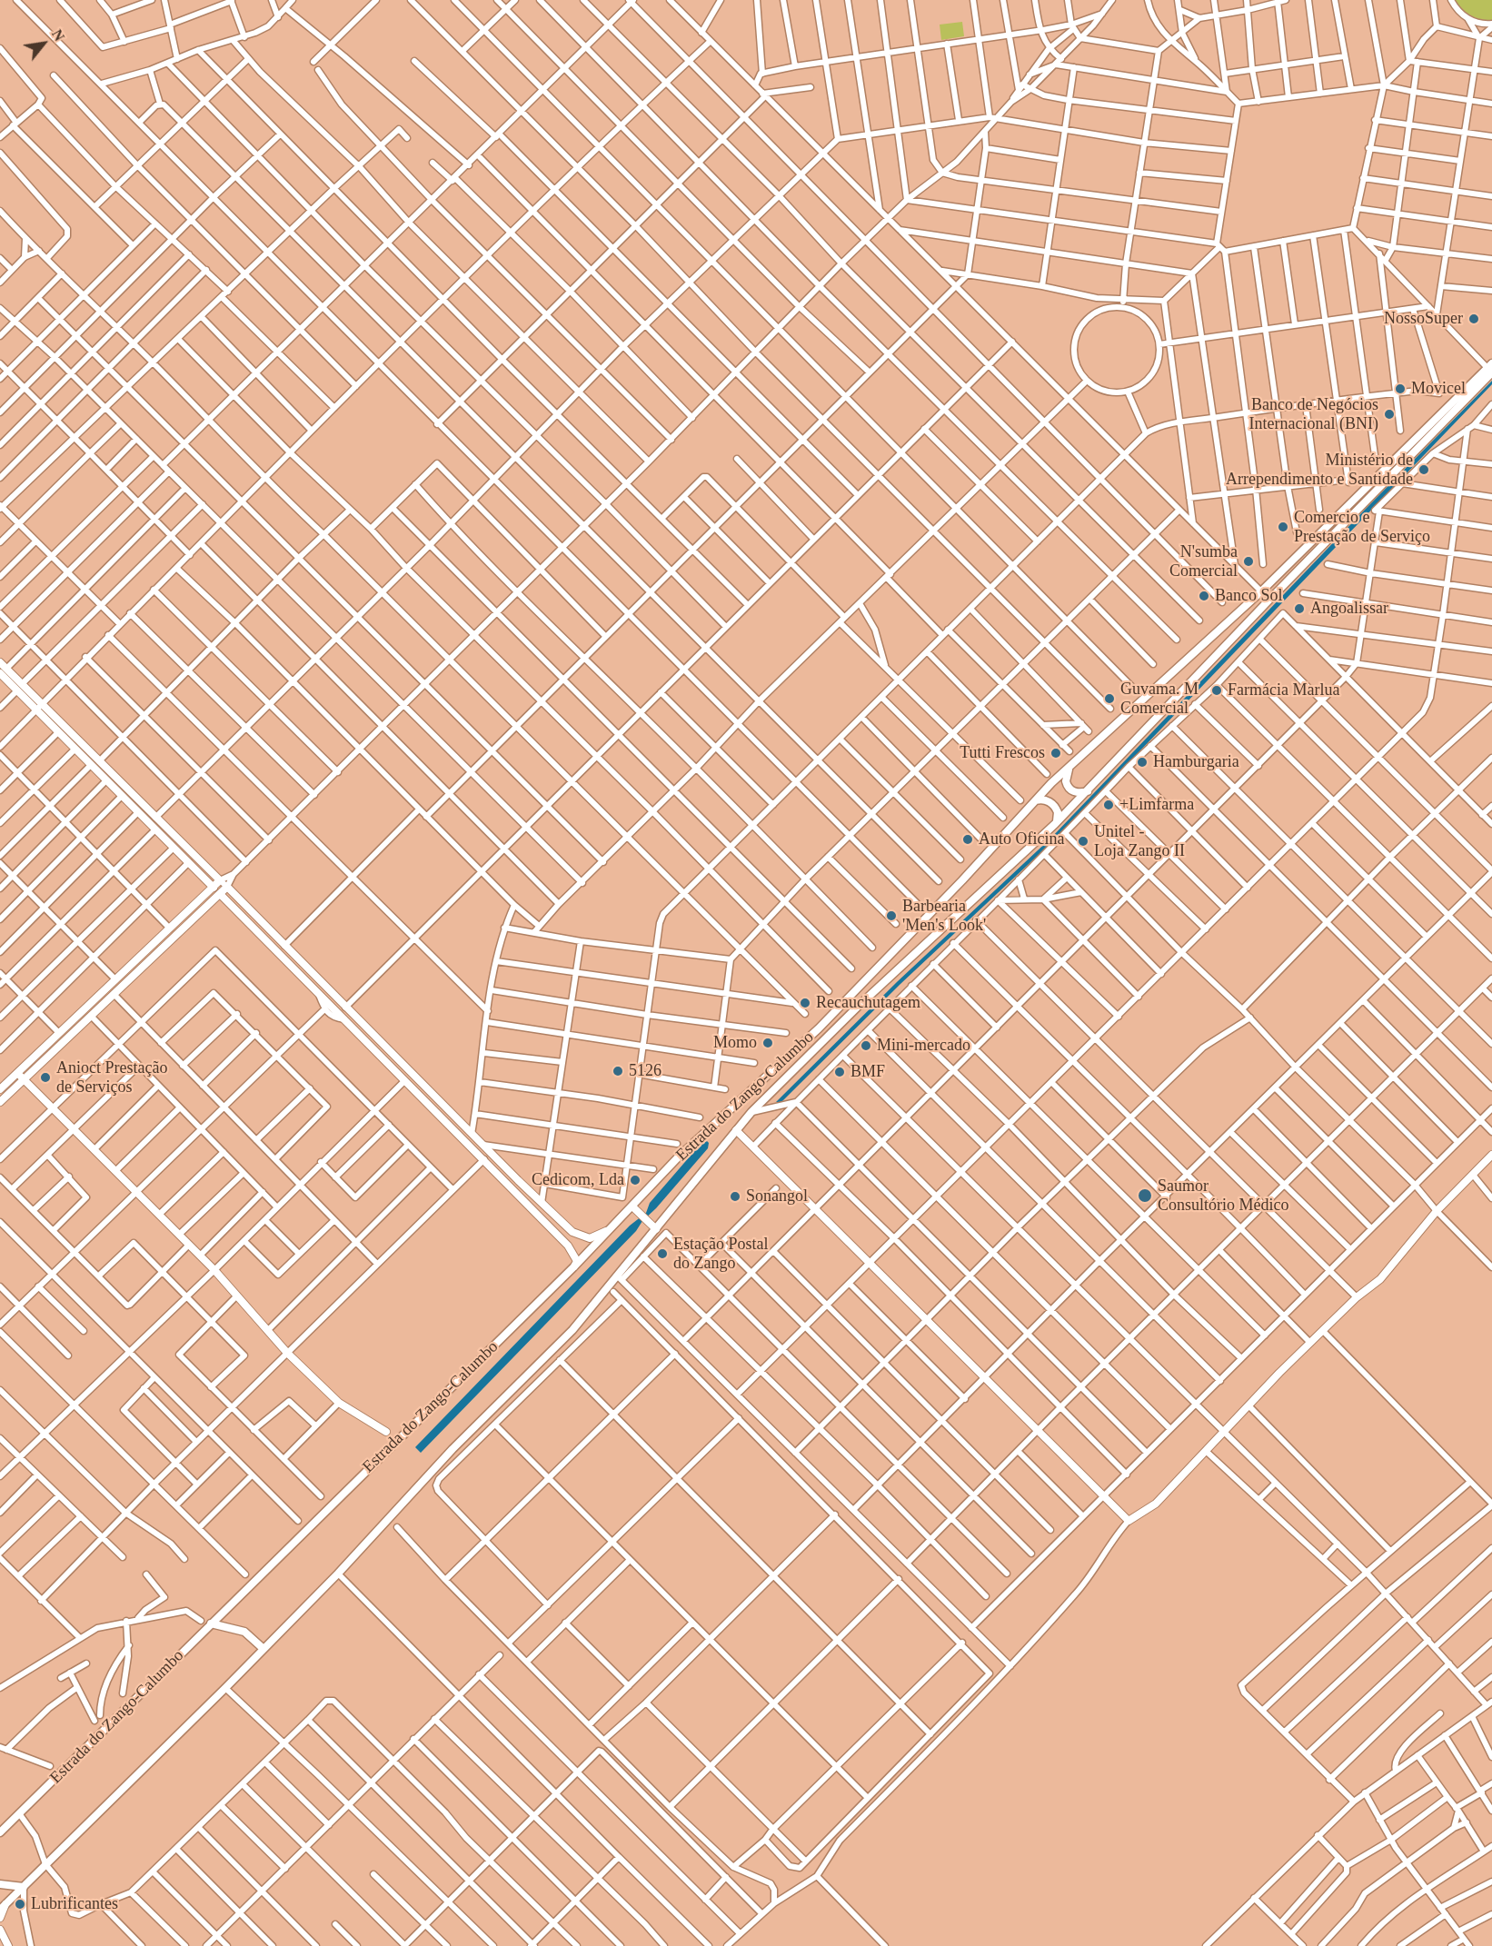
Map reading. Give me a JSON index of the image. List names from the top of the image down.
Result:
{
  "streets": {
    "main road": ["Estrada do Zango-Calumbo"]
  },
  "places": [
    "NossoSuper",
    "Movicel",
    "Banco de Negócios Internacional (BNI)",
    "Ministério de Arrependimento e Santidade",
    "Comercio e Prestação de Serviço",
    "N'sumba Comercial",
    "Banco Sol",
    "Angoalissar",
    "Farmácia Marlua",
    "Guvama. M Comercial",
    "Tutti Frescos",
    "Hamburgaria",
    "+Limfarma",
    "Auto Oficina",
    "Unitel - Loja Zango II",
    "Barbearia 'Men's Look'",
    "Recauchutagem",
    "Momo",
    "Mini-mercado",
    "5126",
    "BMF",
    "Anioct Prestação de Serviços",
    "Cedicom, Lda",
    "Saumor Consultório Médico",
    "Sonangol",
    "Estação Postal do Zango",
    "Lubrificantes"
  ],
  "north": "top right"
}
